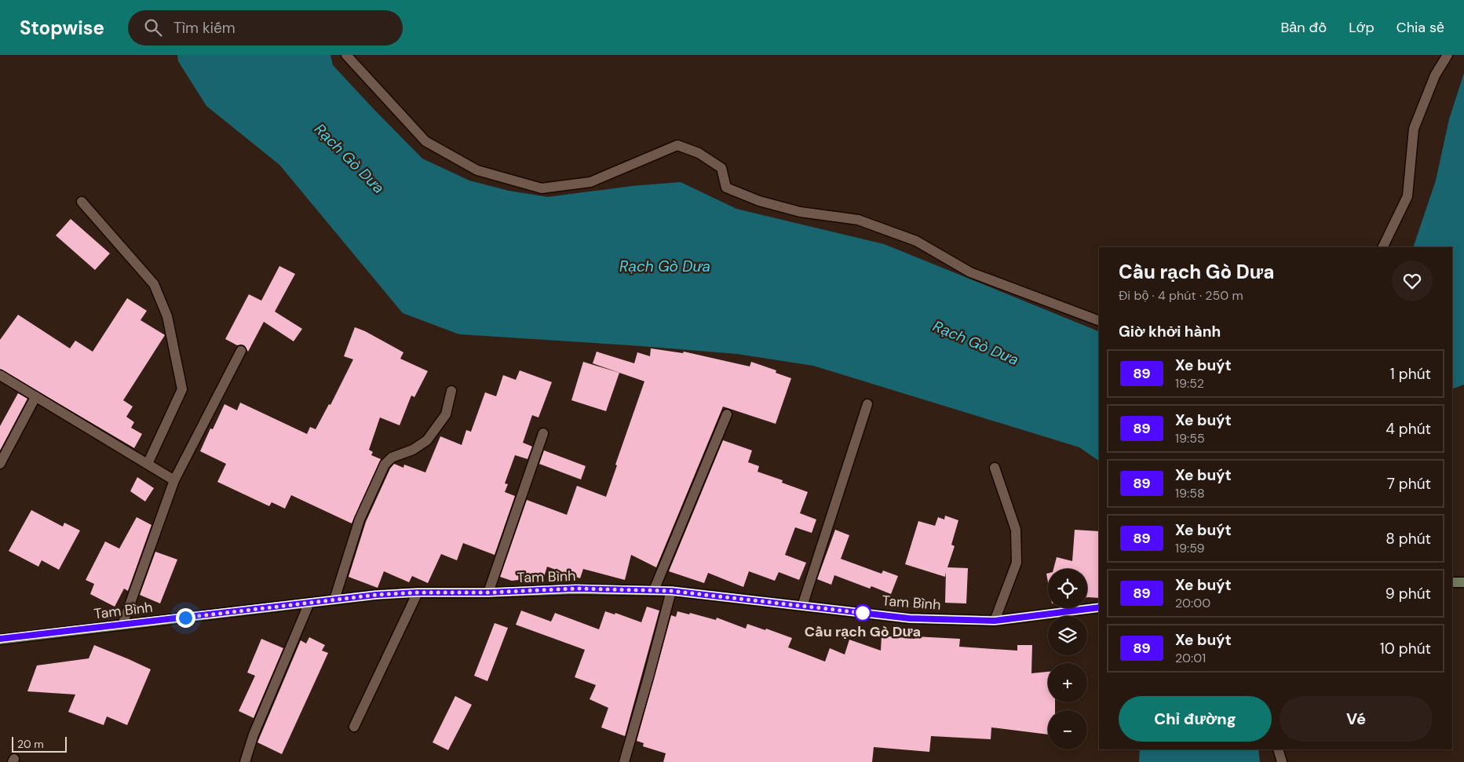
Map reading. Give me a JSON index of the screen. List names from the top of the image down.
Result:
{
  "streets": {
    "main road": ["Tam Bình"]
  },
  "water": ["Rạch Gò Dưa"],
  "places": ["Cầu rạch Gò Dưa"],
  "lines": ["bus line 89"],
  "scale_bar": "20 m",
  "page": {
    "header": "Stopwise",
    "search": "Tìm kiếm",
    "nav": ["Bản đồ", "Lớp", "Chia sẻ"],
    "heading": [
      ["Cầu rạch Gò Dưa", "Đi bộ · 4 phút · 250 m"],
      "Giờ khởi hành"
    ],
    "list": [
      {
        "mark": "89",
        "name": "Xe buýt",
        "note": "19:52",
        "value": "1 phút"
      },
      {
        "mark": "89",
        "name": "Xe buýt",
        "note": "19:55",
        "value": "4 phút"
      },
      {
        "mark": "89",
        "name": "Xe buýt",
        "note": "19:58",
        "value": "7 phút"
      },
      {
        "mark": "89",
        "name": "Xe buýt",
        "note": "19:59",
        "value": "8 phút"
      },
      {
        "mark": "89",
        "name": "Xe buýt",
        "note": "20:00",
        "value": "9 phút"
      },
      {
        "mark": "89",
        "name": "Xe buýt",
        "note": "20:01",
        "value": "10 phút"
      }
    ],
    "map_buttons": ["+", "−"],
    "buttons": ["Chỉ đường", "Vé"],
    "scale": "20 m"
  }
}
